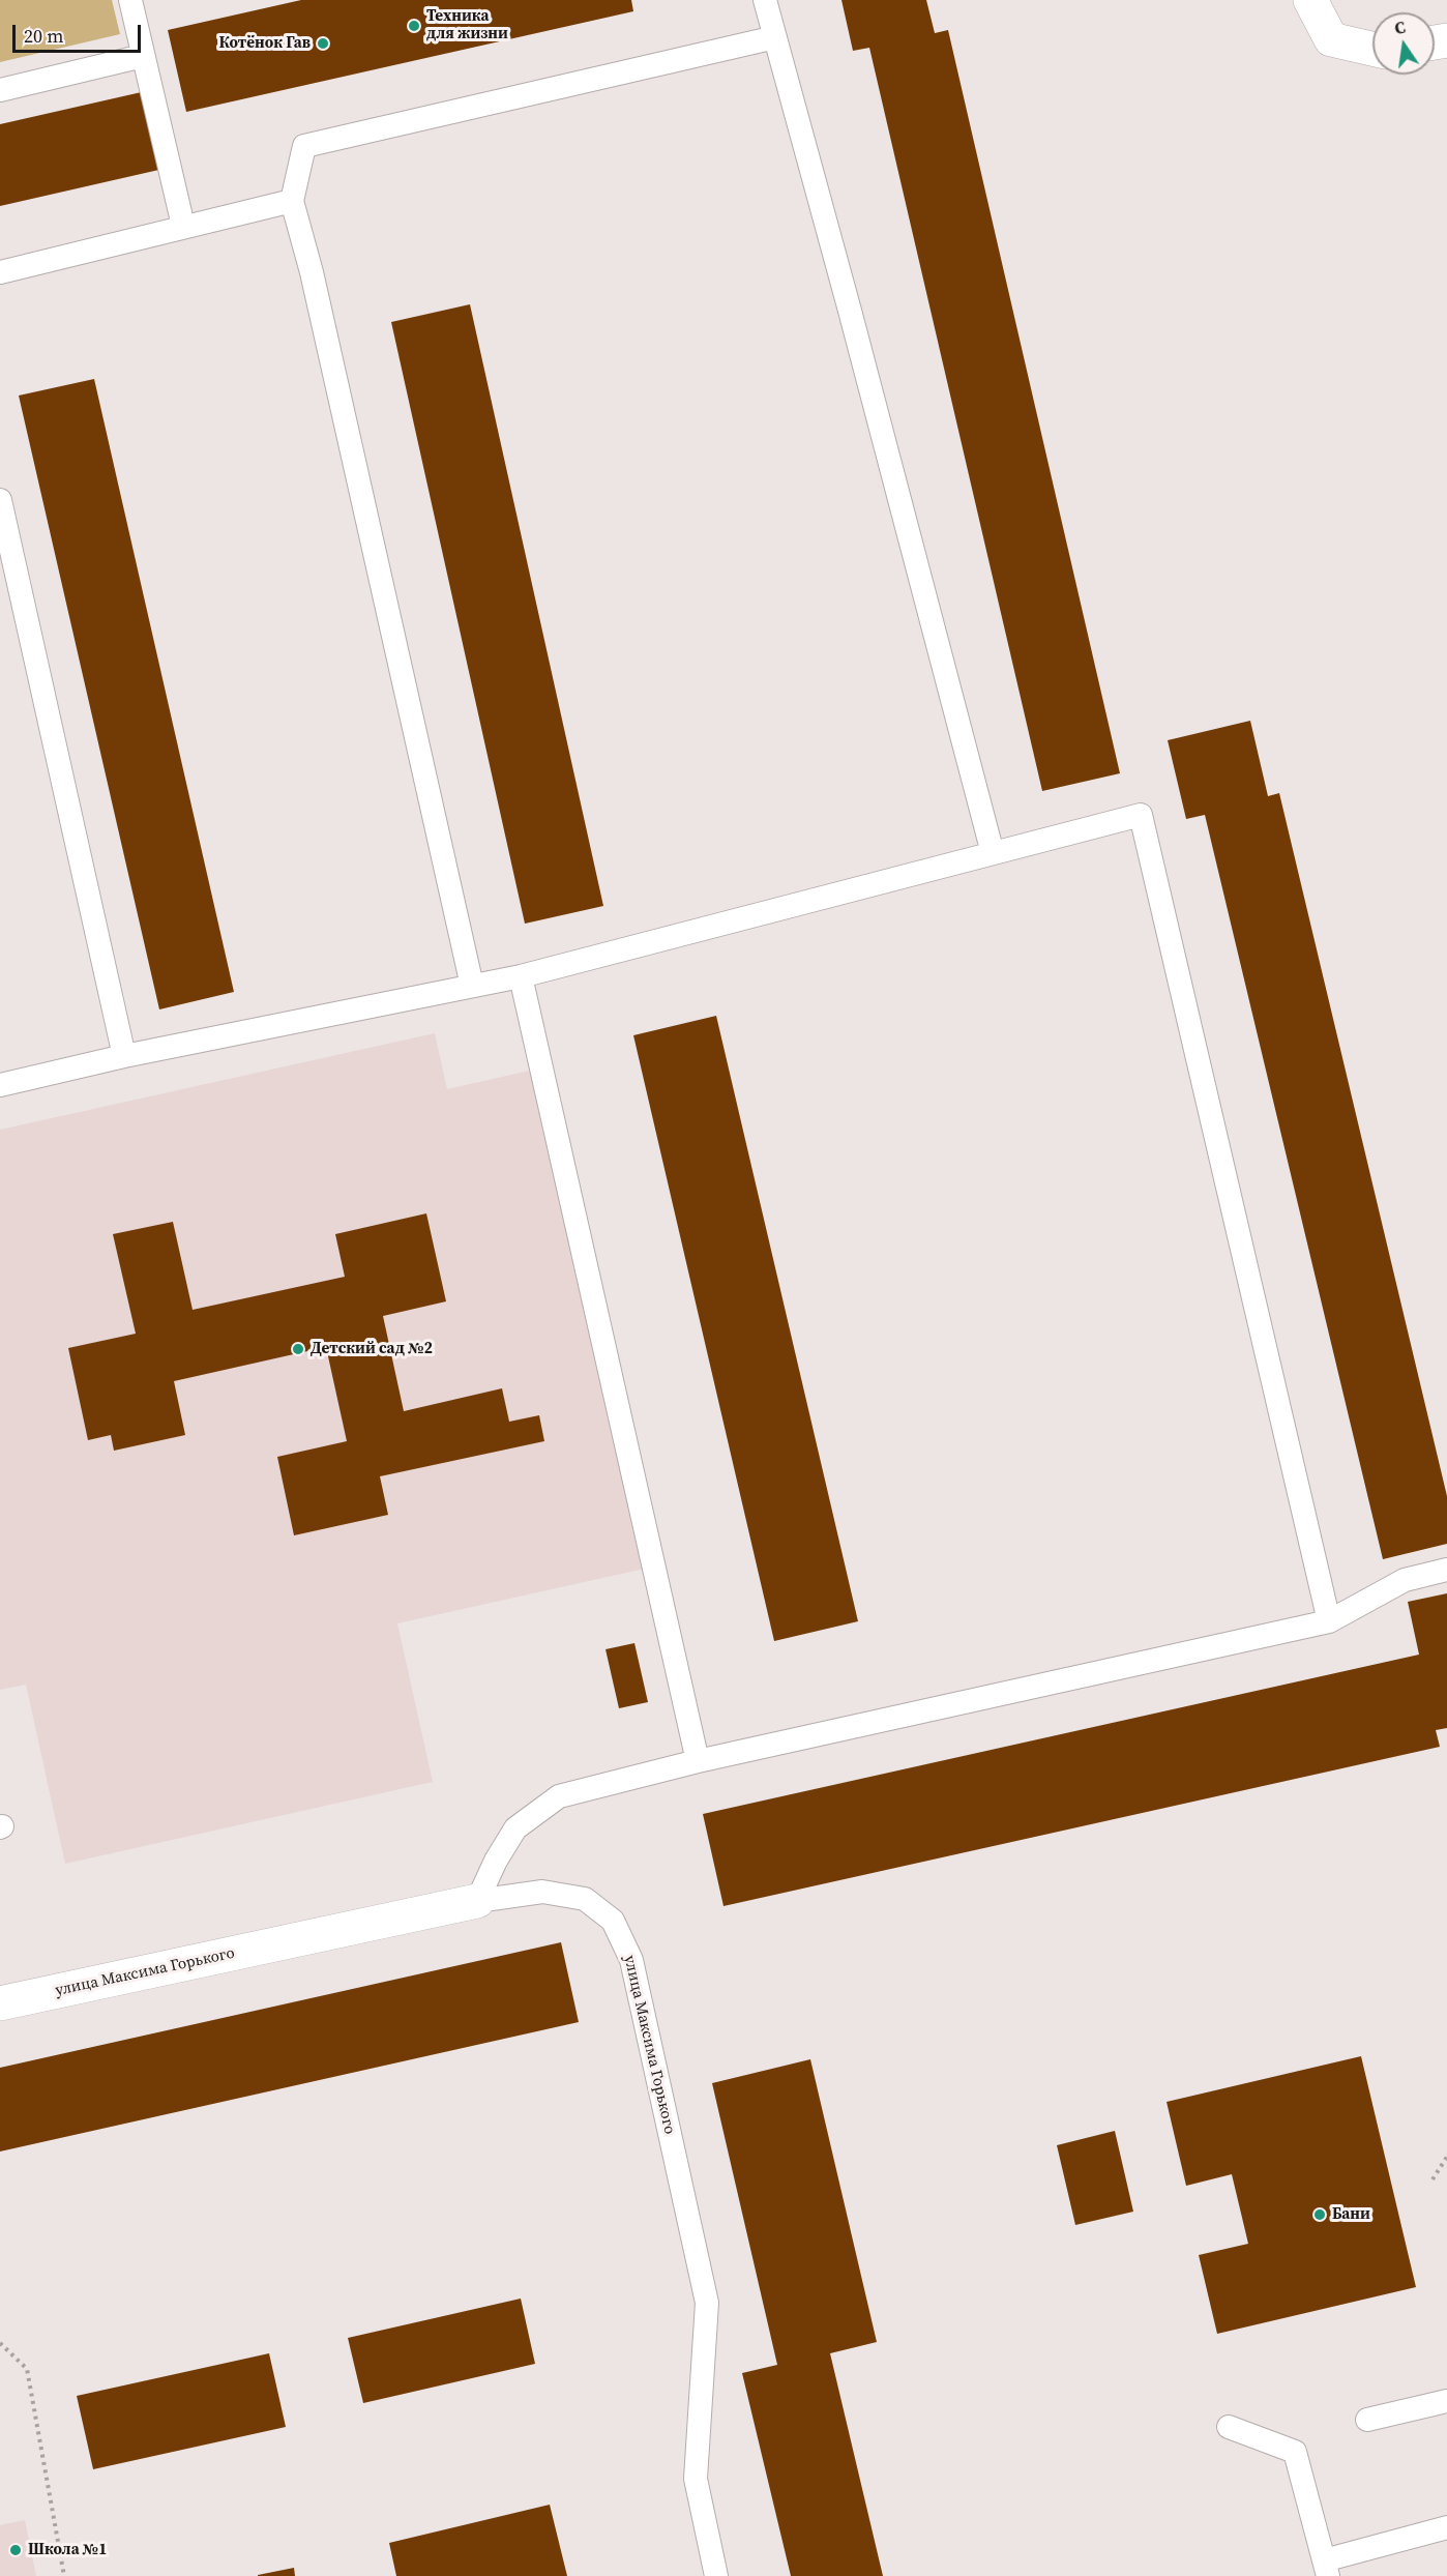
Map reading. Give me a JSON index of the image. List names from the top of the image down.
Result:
{
  "streets": {
    "street": ["улица Максима Горького"]
  },
  "places": [
    "Техника для жизни",
    "Котёнок Гав",
    "Детский сад №2",
    "Бани",
    "Школа №1"
  ],
  "scale_bar": "20 m",
  "north": "top"
}
